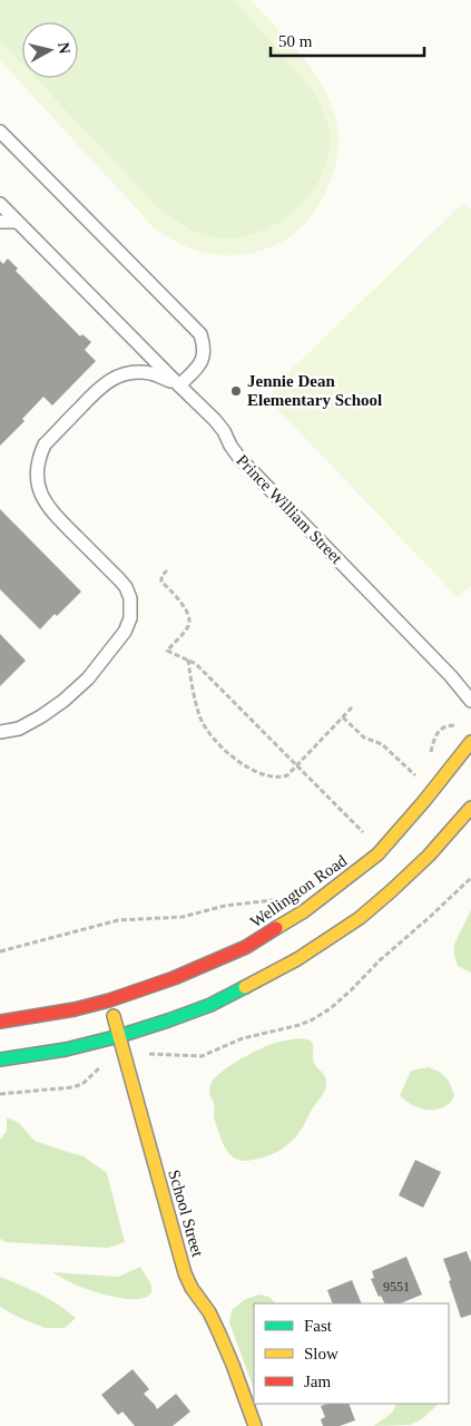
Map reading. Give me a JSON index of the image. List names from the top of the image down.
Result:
{
  "streets": {
    "main road": ["Wellington Road", "School Street"],
    "lane": ["Prince William Street"]
  },
  "crossings": [
    ["Wellington Road", "School Street"]
  ],
  "places": ["Jennie Dean Elementary School"],
  "house_numbers": ["9551"],
  "legend": ["Fast", "Slow", "Jam"],
  "scale_bar": "50 m",
  "north": "right"
}
